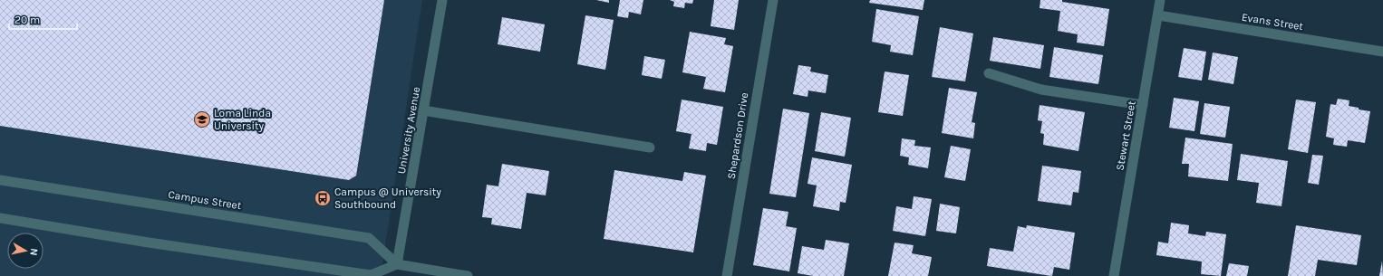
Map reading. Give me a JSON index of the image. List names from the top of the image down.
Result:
{
  "streets": {
    "street": [
      "Evans Street",
      "University Avenue",
      "Shepardson Drive",
      "Stewart Street",
      "Campus Street"
    ]
  },
  "crossings": [
    ["Evans Street", "Stewart Street"],
    ["University Avenue", "Campus Street"]
  ],
  "places": {
    "school or university": ["Loma Linda University"],
    "bus stop": ["Campus @ University Southbound"]
  },
  "scale_bar": "20 m",
  "north": "right"
}
